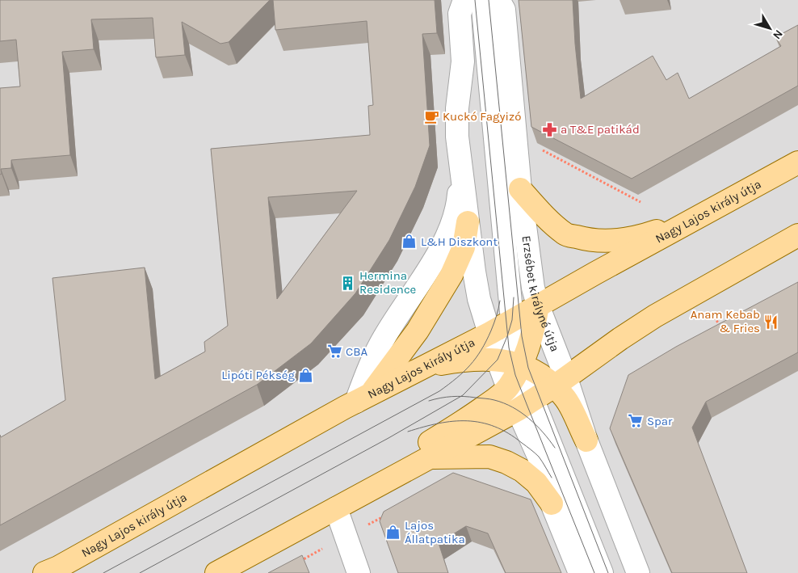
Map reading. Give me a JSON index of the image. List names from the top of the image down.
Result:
{
  "streets": {
    "main road": ["Nagy Lajos király útja"],
    "street": ["Erzsébet királyné útja"]
  },
  "crossings": [
    ["Nagy Lajos király útja", "Erzsébet királyné útja"]
  ],
  "places": {
    "cafe": ["Kuckó Fagyizó"],
    "pharmacy": ["a T&E patikád"],
    "shop": ["L&H Diszkont", "Lipóti Pékség", "Lajos Állatpatika"],
    "building": ["Hermina Residence"],
    "restaurant": ["Anam Kebab & Fries"],
    "supermarket": ["CBA", "Spar"]
  },
  "north": "bottom right"
}
